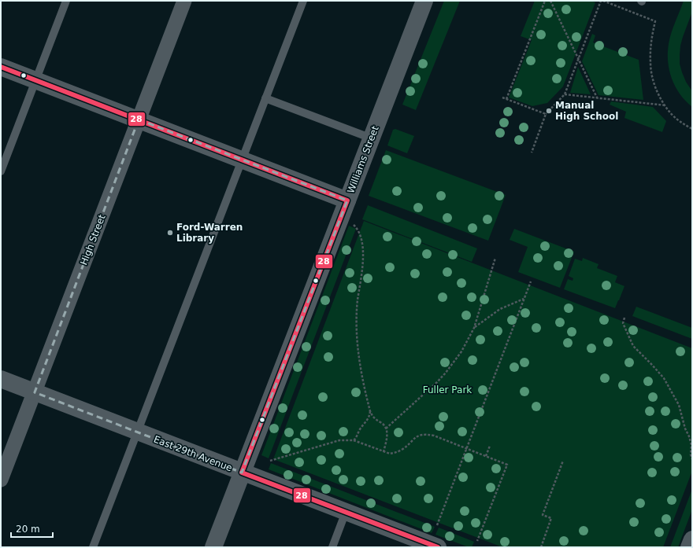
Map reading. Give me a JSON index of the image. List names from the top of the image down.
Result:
{
  "streets": {
    "street": ["Williams Street", "High Street", "East 29th Avenue"]
  },
  "crossings": [
    ["Williams Street", "East 29th Avenue"],
    ["High Street", "East 29th Avenue"]
  ],
  "parks": ["Fuller Park"],
  "places": ["Manual High School", "Ford-Warren Library"],
  "lines": ["transit line 28"],
  "scale_bar": "20 m"
}
